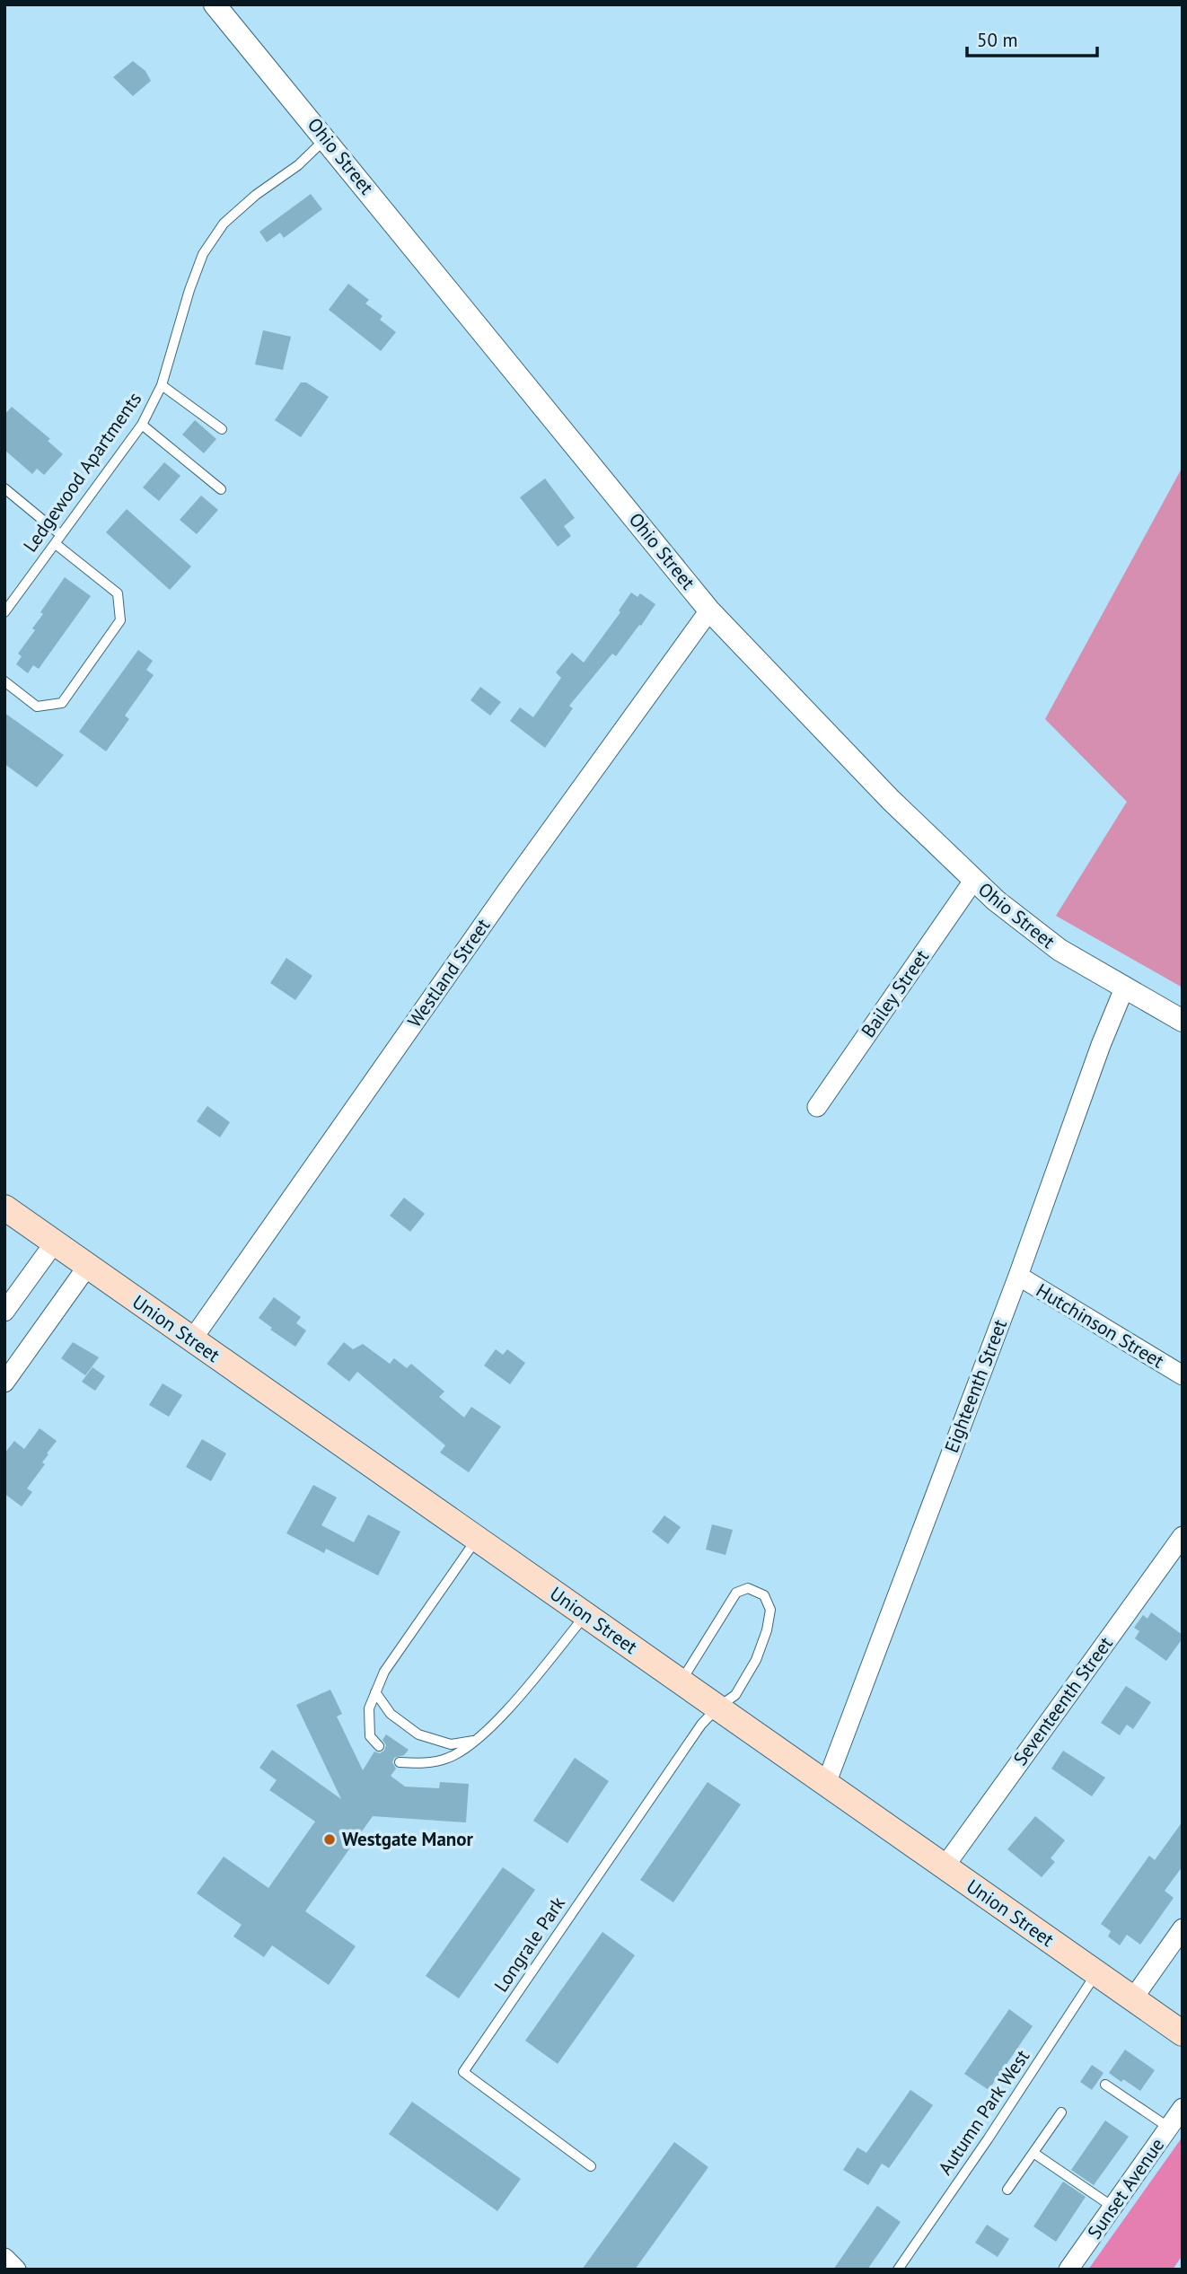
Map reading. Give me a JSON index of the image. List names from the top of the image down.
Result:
{
  "streets": {
    "main road": ["Union Street"],
    "street": [
      "Ohio Street",
      "Westland Street",
      "Bailey Street",
      "Hutchinson Street",
      "Eighteenth Street",
      "Seventeenth Street",
      "Sunset Avenue"
    ],
    "lane": ["Ledgewood Apartments", "Longrale Park", "Autumn Park West"]
  },
  "crossings": [
    ["Ohio Street", "Ledgewood Apartments"],
    ["Ohio Street", "Westland Street"],
    ["Ohio Street", "Bailey Street"],
    ["Ohio Street", "Eighteenth Street"],
    ["Westland Street", "Union Street"],
    ["Hutchinson Street", "Eighteenth Street"],
    ["Union Street", "Eighteenth Street"],
    ["Union Street", "Seventeenth Street"],
    ["Union Street", "Longrale Park"],
    ["Union Street", "Autumn Park West"]
  ],
  "places": ["Westgate Manor"],
  "scale_bar": "50 m"
}
